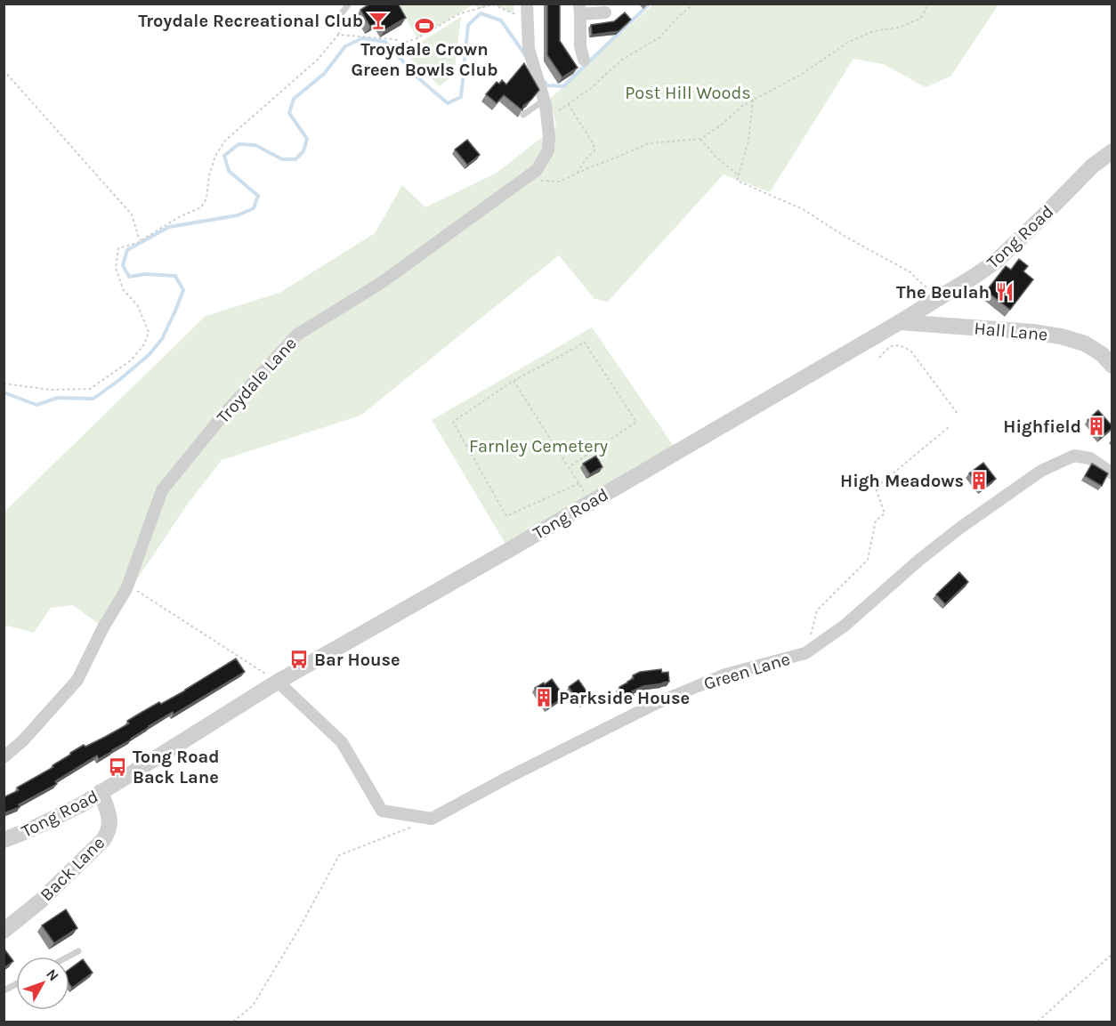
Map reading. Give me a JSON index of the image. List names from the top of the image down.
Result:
{
  "streets": {
    "street": [
      "Tong Road",
      "Hall Lane",
      "Troydale Lane",
      "Green Lane",
      "Back Lane"
    ]
  },
  "crossings": [
    ["Tong Road", "Hall Lane"],
    ["Tong Road", "Back Lane"]
  ],
  "parks": ["Post Hill Woods", "Farnley Cemetery"],
  "places": {
    "bar": ["Troydale Recreational Club"],
    "sports": ["Troydale Crown Green Bowls Club"],
    "restaurant": ["The Beulah"],
    "building": ["Highfield", "High Meadows", "Parkside House"],
    "bus stop": ["Bar House", "Tong Road Back Lane"]
  },
  "north": "top right"
}
